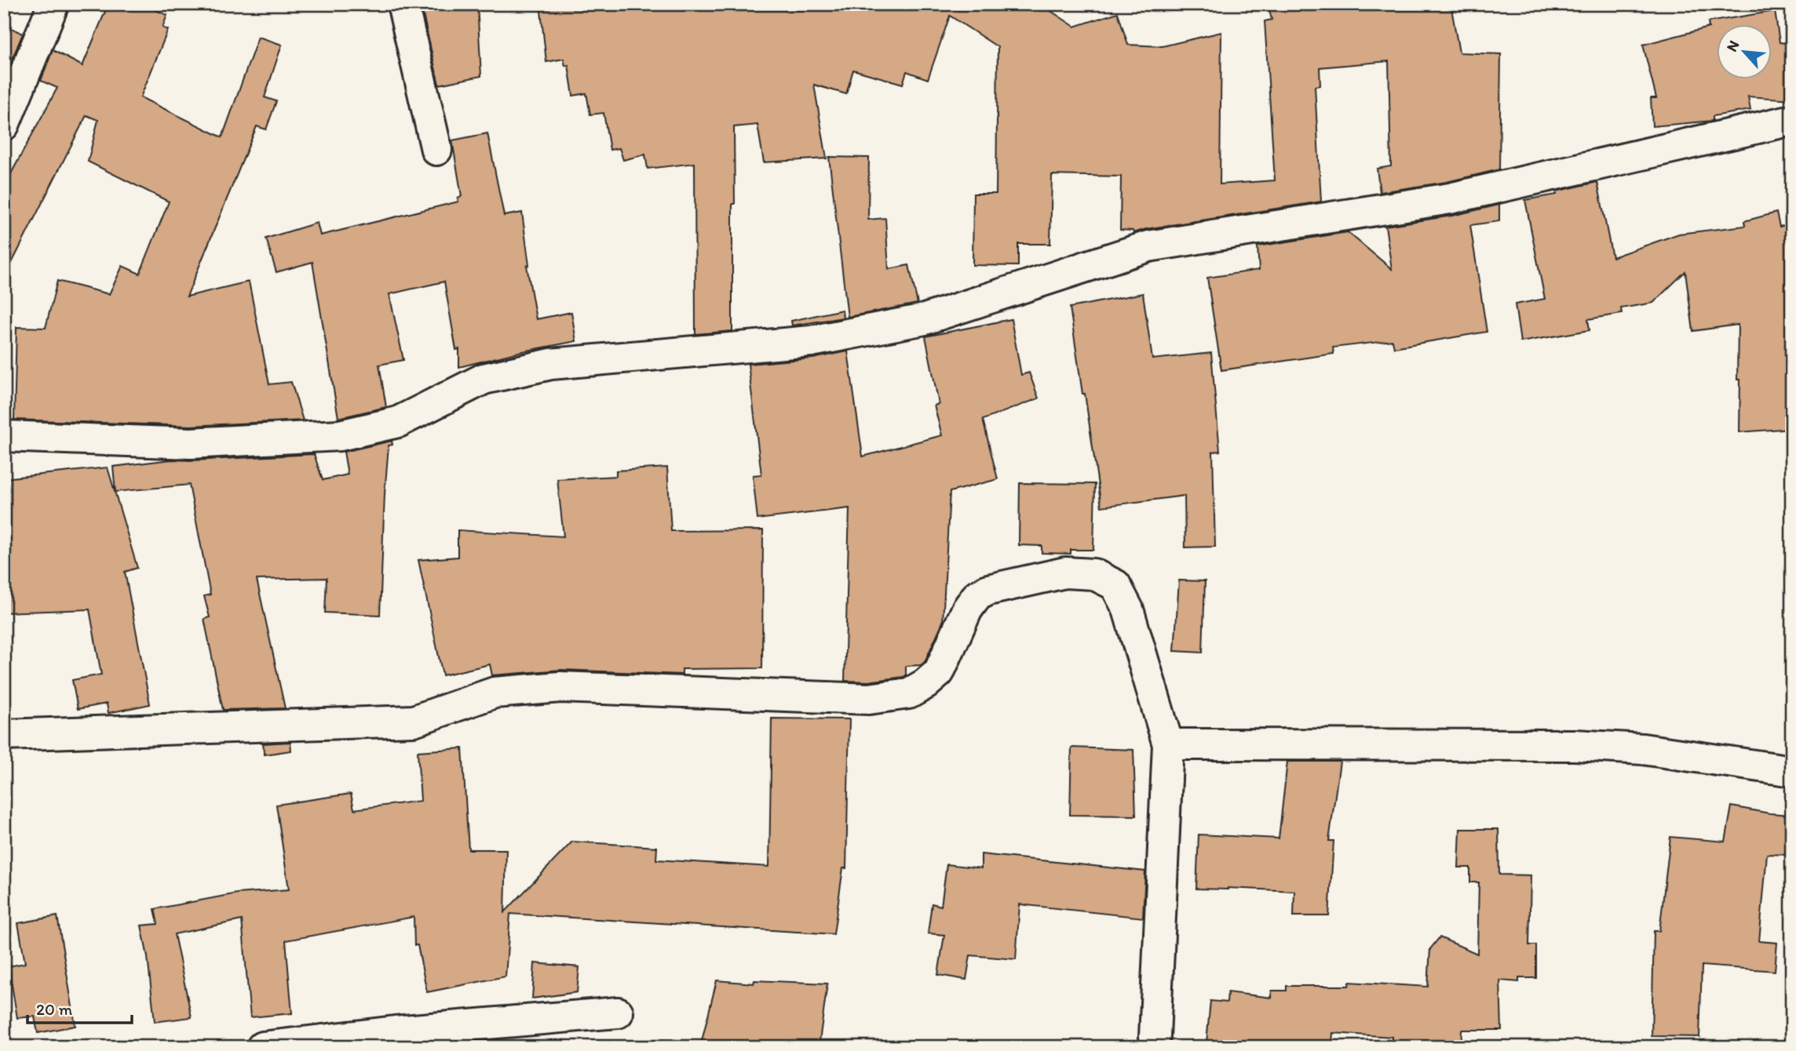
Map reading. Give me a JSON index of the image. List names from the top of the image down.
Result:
{
  "scale_bar": "20 m",
  "north": "top left"
}
